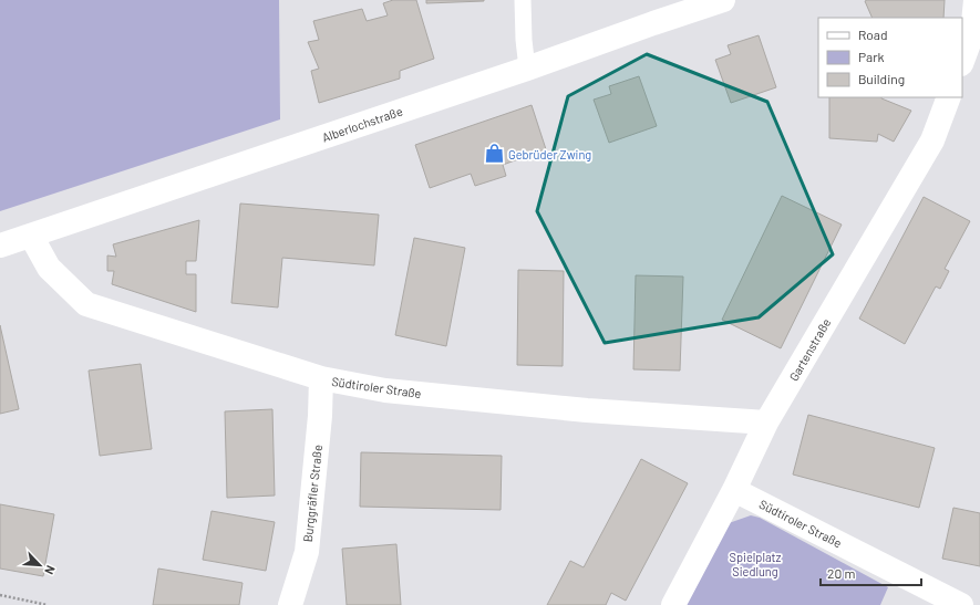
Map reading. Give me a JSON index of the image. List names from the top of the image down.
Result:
{
  "streets": {
    "street": [
      "Alberlochstraße",
      "Gartenstraße",
      "Südtiroler Straße",
      "Burggräfler Straße"
    ]
  },
  "crossings": [
    ["Alberlochstraße", "Südtiroler Straße"],
    ["Gartenstraße", "Südtiroler Straße"],
    ["Südtiroler Straße", "Burggräfler Straße"]
  ],
  "parks": ["Spielplatz Siedlung"],
  "places": {
    "shop": ["Gebrüder Zwing"]
  },
  "legend": ["Road", "Park", "Building"],
  "scale_bar": "20 m",
  "north": "bottom right"
}
